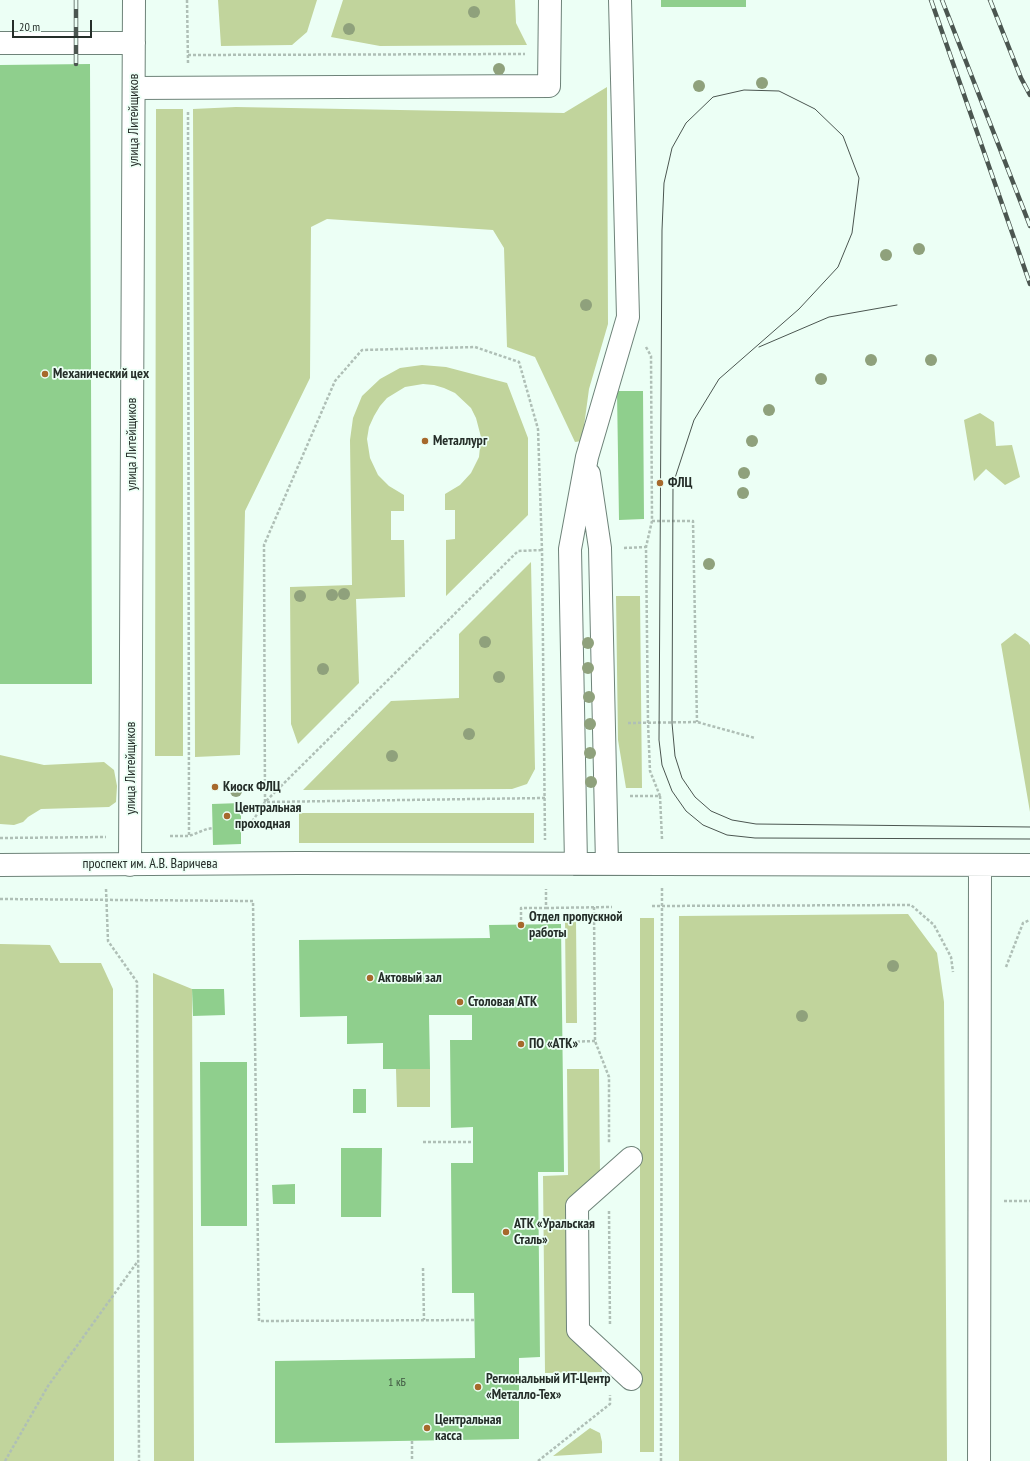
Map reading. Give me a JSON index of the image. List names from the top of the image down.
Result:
{
  "streets": {
    "street": ["улица Литейщиков", "проспект им. А.В. Варичева"]
  },
  "crossings": [
    ["улица Литейщиков", "проспект им. А.В. Варичева"]
  ],
  "places": [
    "Механический цех",
    "Металлург",
    "ФЛЦ",
    "Киоск ФЛЦ",
    "Центральная проходная",
    "Отдел пропускной работы",
    "Актовый зал",
    "Столовая АТК",
    "ПО «АТК»",
    "АТК «Уральская Сталь»",
    "Региональный ИТ-Центр «Металло-Тех»",
    "Центральная касса"
  ],
  "house_numbers": ["1 кБ"],
  "scale_bar": "20 m"
}
